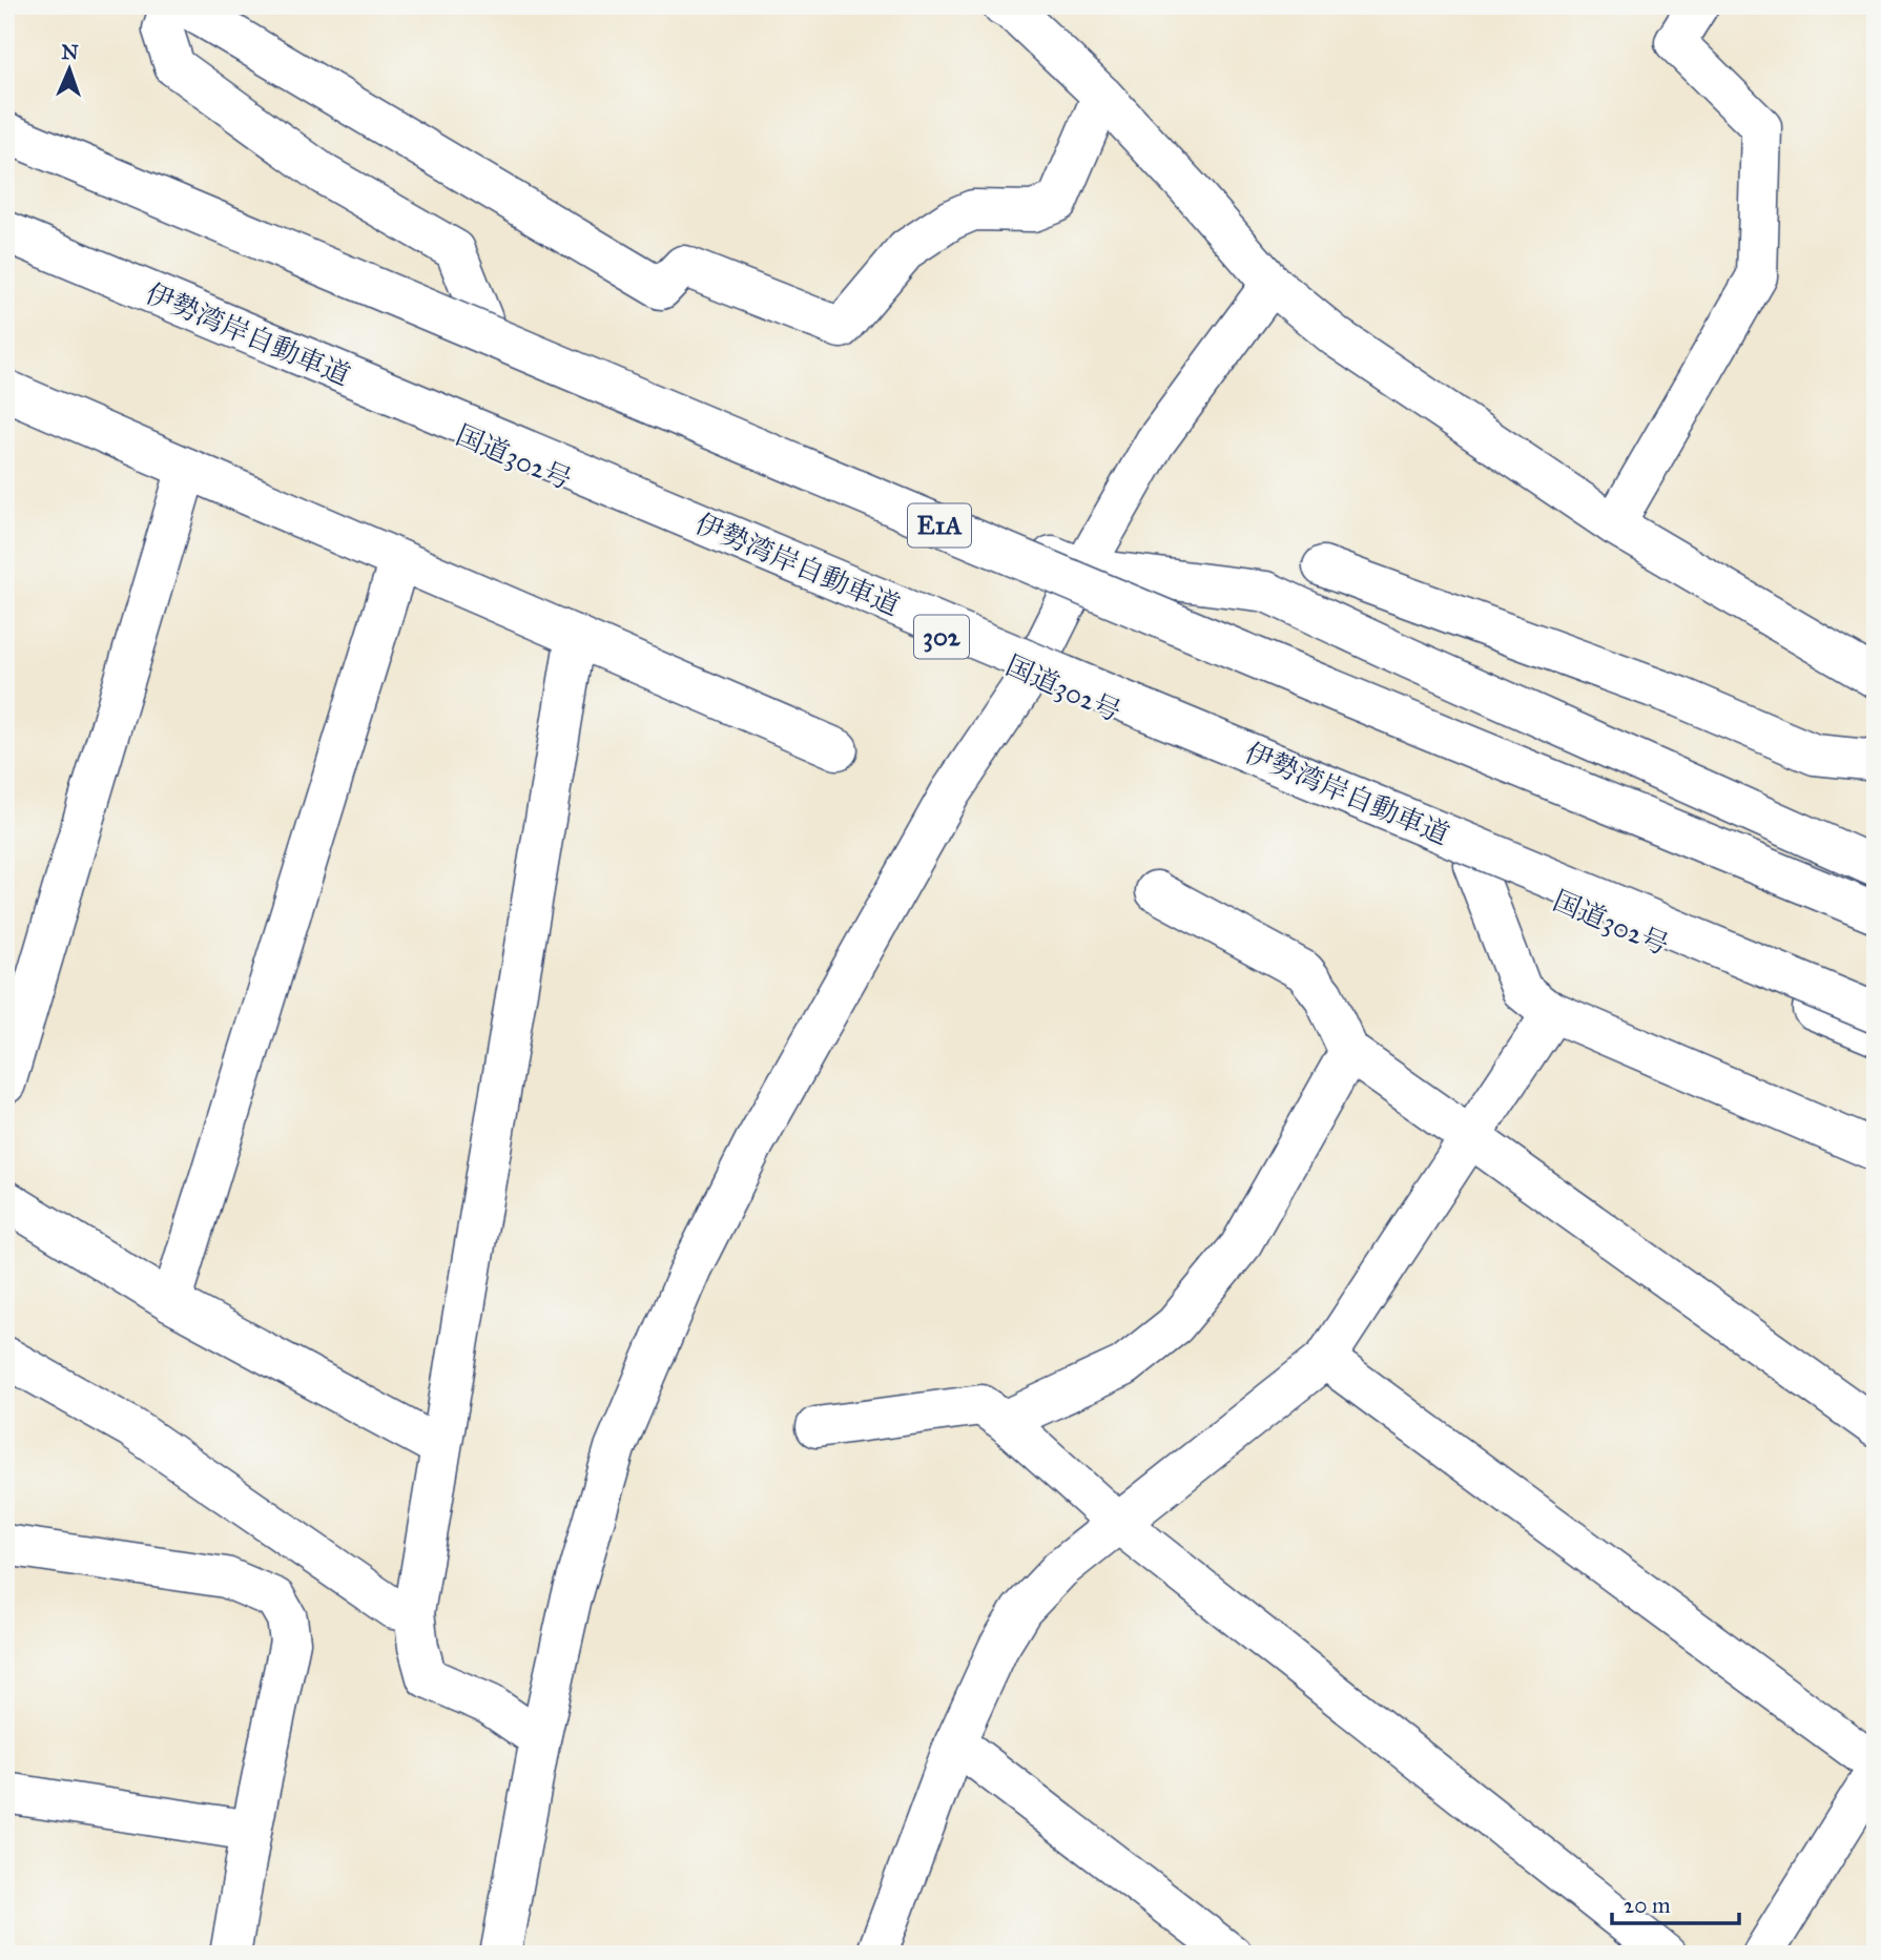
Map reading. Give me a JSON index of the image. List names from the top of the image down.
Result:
{
  "streets": {
    "main road": [
      "伊勢湾岸自動車道",
      "国道302号",
      "E1A",
      "302"
    ]
  },
  "scale_bar": "20 m",
  "north": "top"
}
